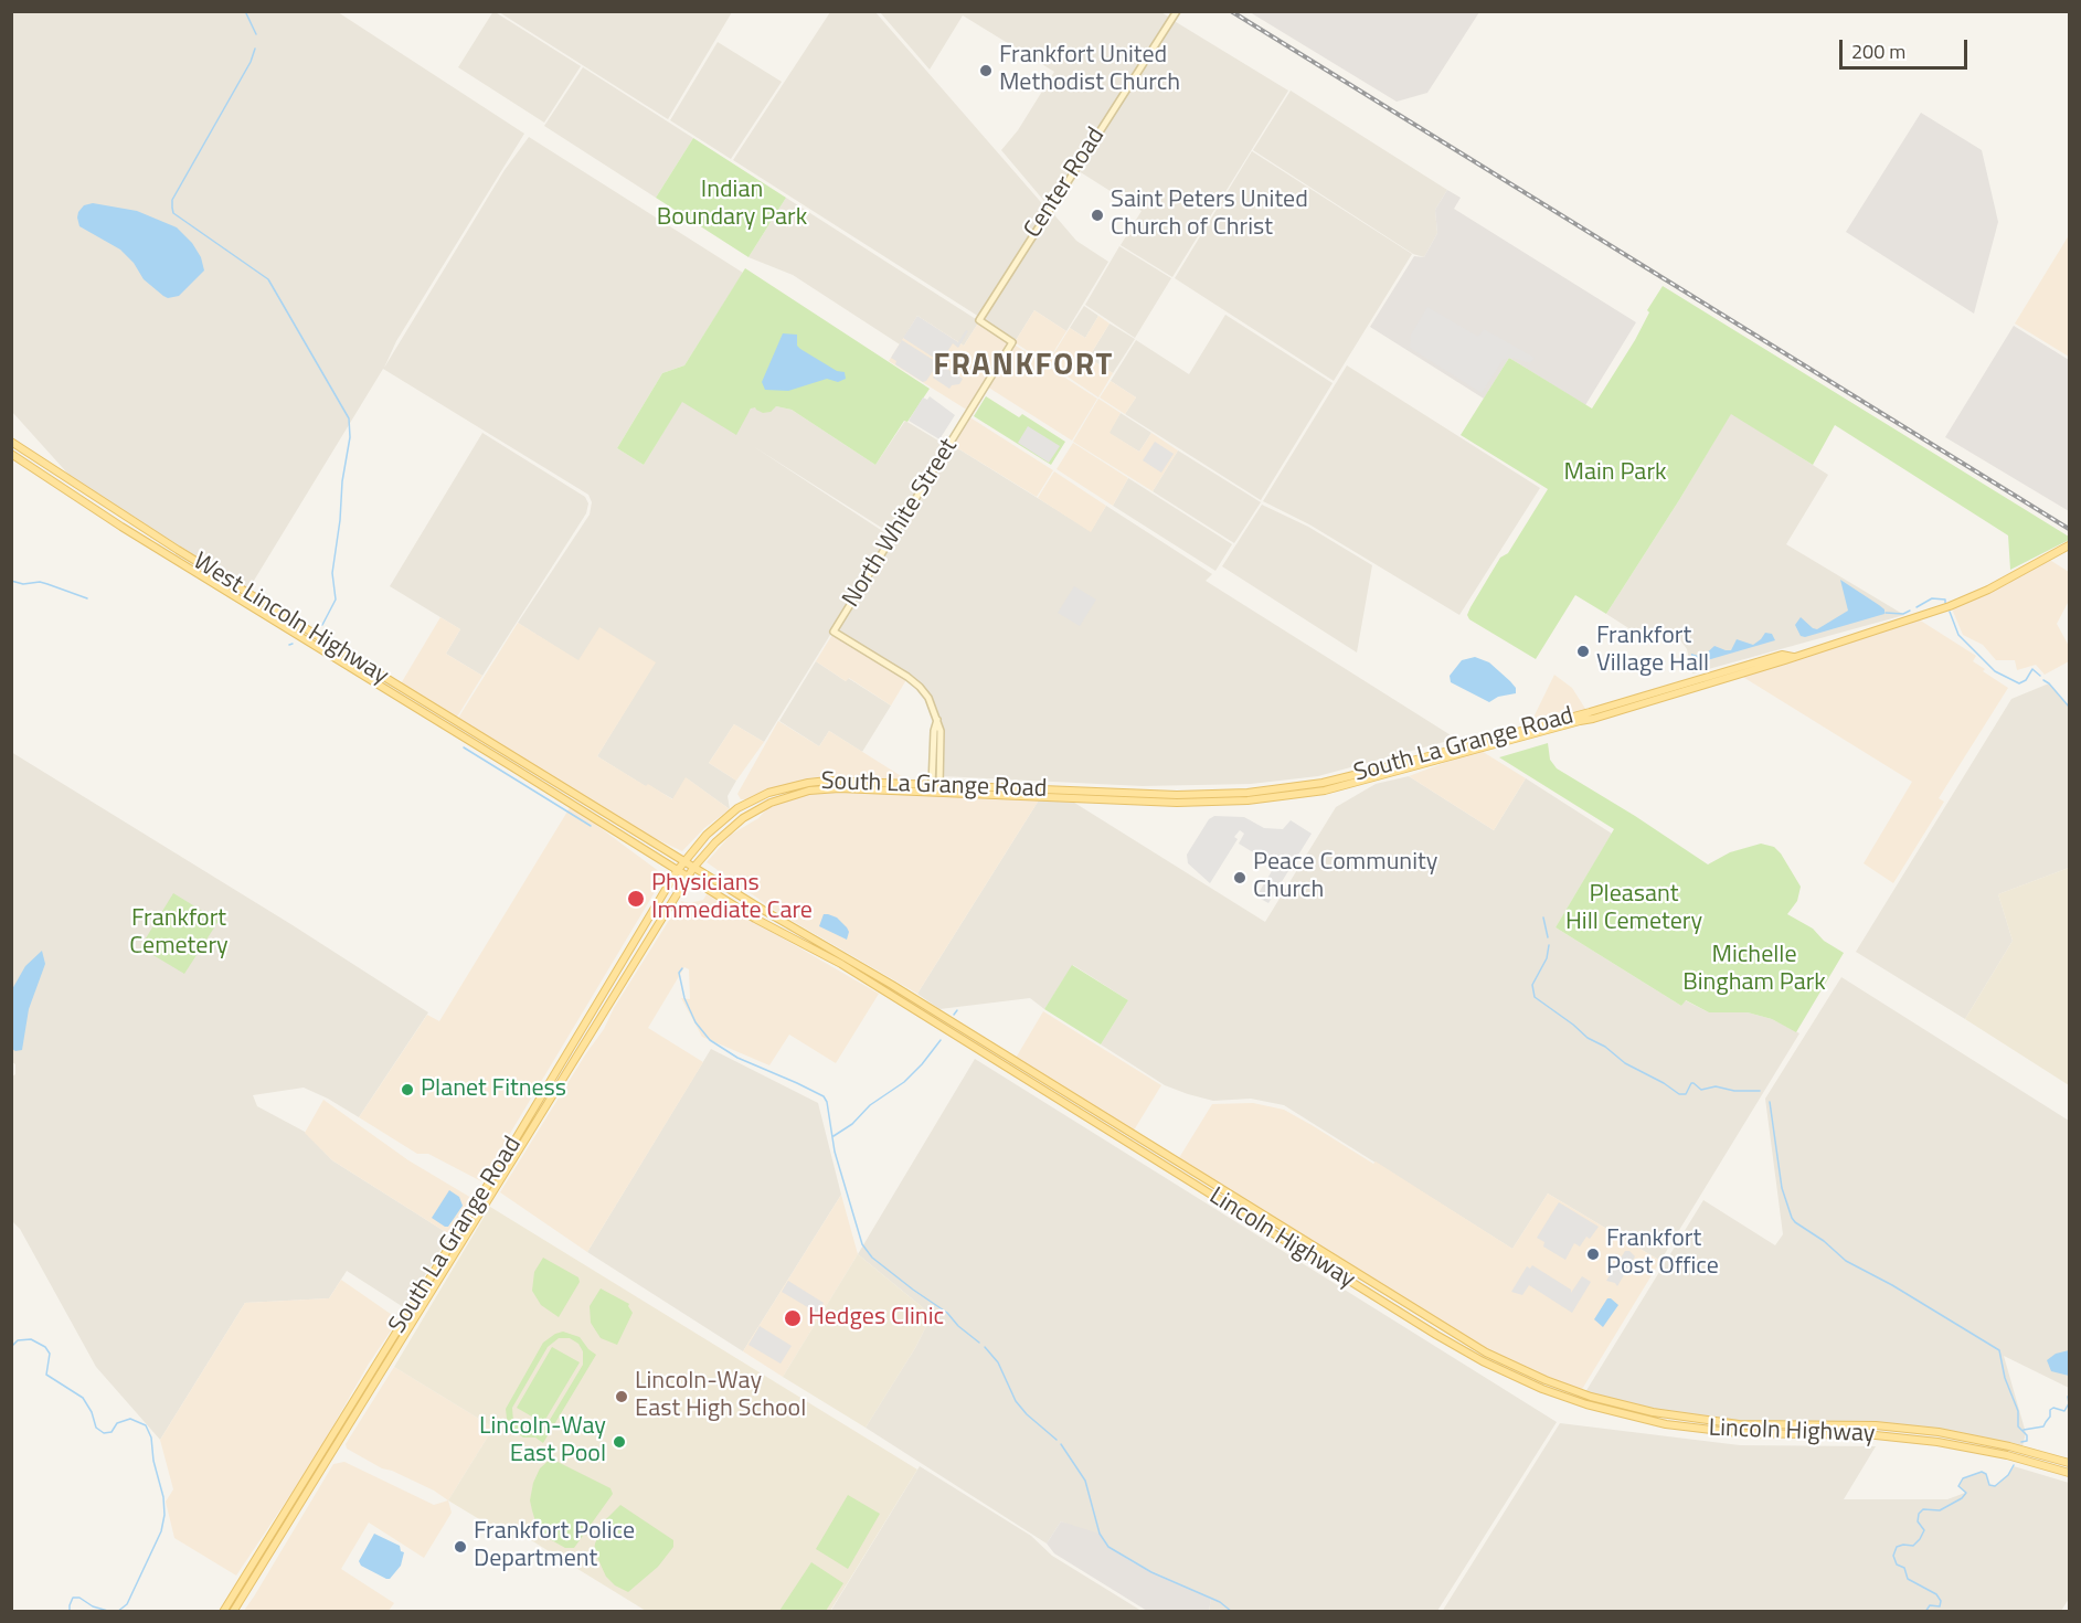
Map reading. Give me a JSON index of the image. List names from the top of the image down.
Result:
{
  "streets": {
    "main road": ["West Lincoln Highway", "South La Grange Road", "Lincoln Highway"],
    "street": ["Center Road", "North White Street"]
  },
  "crossings": [
    ["Center Road", "North White Street"],
    ["North White Street", "South La Grange Road"],
    ["West Lincoln Highway", "Lincoln Highway"],
    ["South La Grange Road", "Lincoln Highway"]
  ],
  "districts": ["FRANKFORT"],
  "parks": [
    "Indian Boundary Park",
    "Main Park",
    "Pleasant Hill Cemetery",
    "Frankfort Cemetery",
    "Michelle Bingham Park"
  ],
  "places": [
    "Frankfort United Methodist Church",
    "Saint Peters United Church of Christ",
    "Frankfort Village Hall",
    "Peace Community Church",
    "Physicians Immediate Care",
    "Planet Fitness",
    "Frankfort Post Office",
    "Hedges Clinic",
    "Lincoln-Way East High School",
    "Lincoln-Way East Pool",
    "Frankfort Police Department"
  ],
  "scale_bar": "200 m"
}
